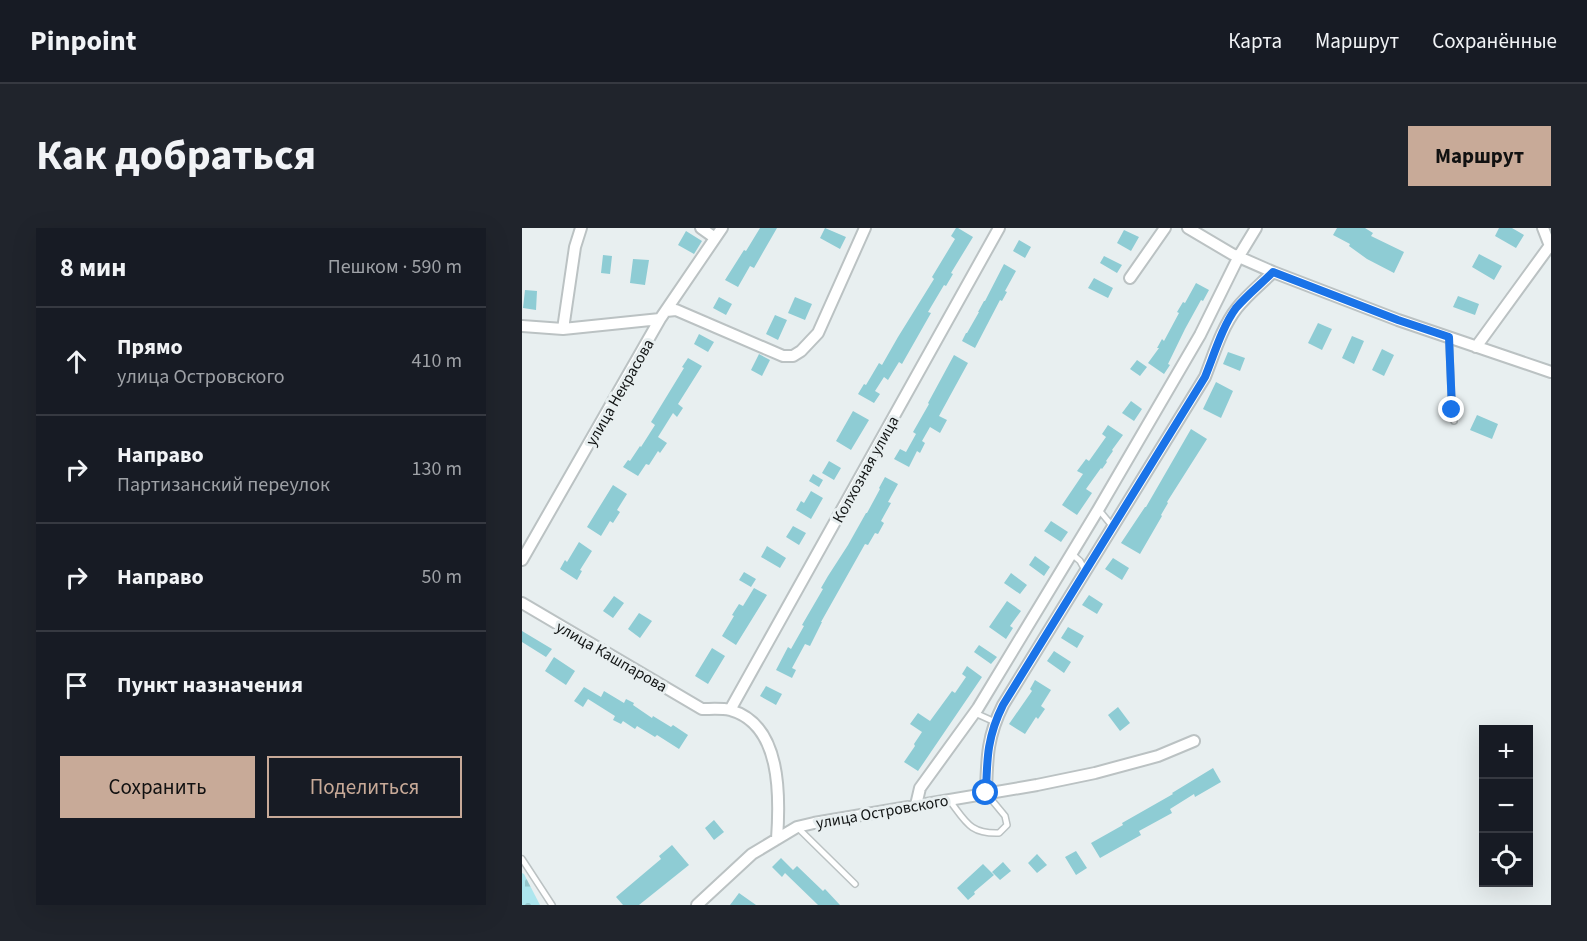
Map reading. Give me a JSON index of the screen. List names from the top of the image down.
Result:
{
  "streets": {
    "street": [
      "улица Некрасова",
      "Колхозная улица",
      "улица Кашпарова",
      "улица Островского"
    ]
  },
  "crossings": [
    ["Колхозная улица", "улица Кашпарова"]
  ],
  "page": {
    "header": "Pinpoint",
    "nav": ["Карта", "Маршрут", "Сохранённые"],
    "title": "Как добраться",
    "buttons": [
      "Маршрут",
      ["Сохранить", "Поделиться"]
    ],
    "heading": ["8 мин", "Пешком · 590 m"],
    "list": [
      ["Прямо", "улица Островского", "410 m"],
      ["Направо", "Партизанский переулок", "130 m"],
      ["Направо", "50 m"],
      "Пункт назначения"
    ],
    "map_buttons": ["+", "−"]
  }
}
